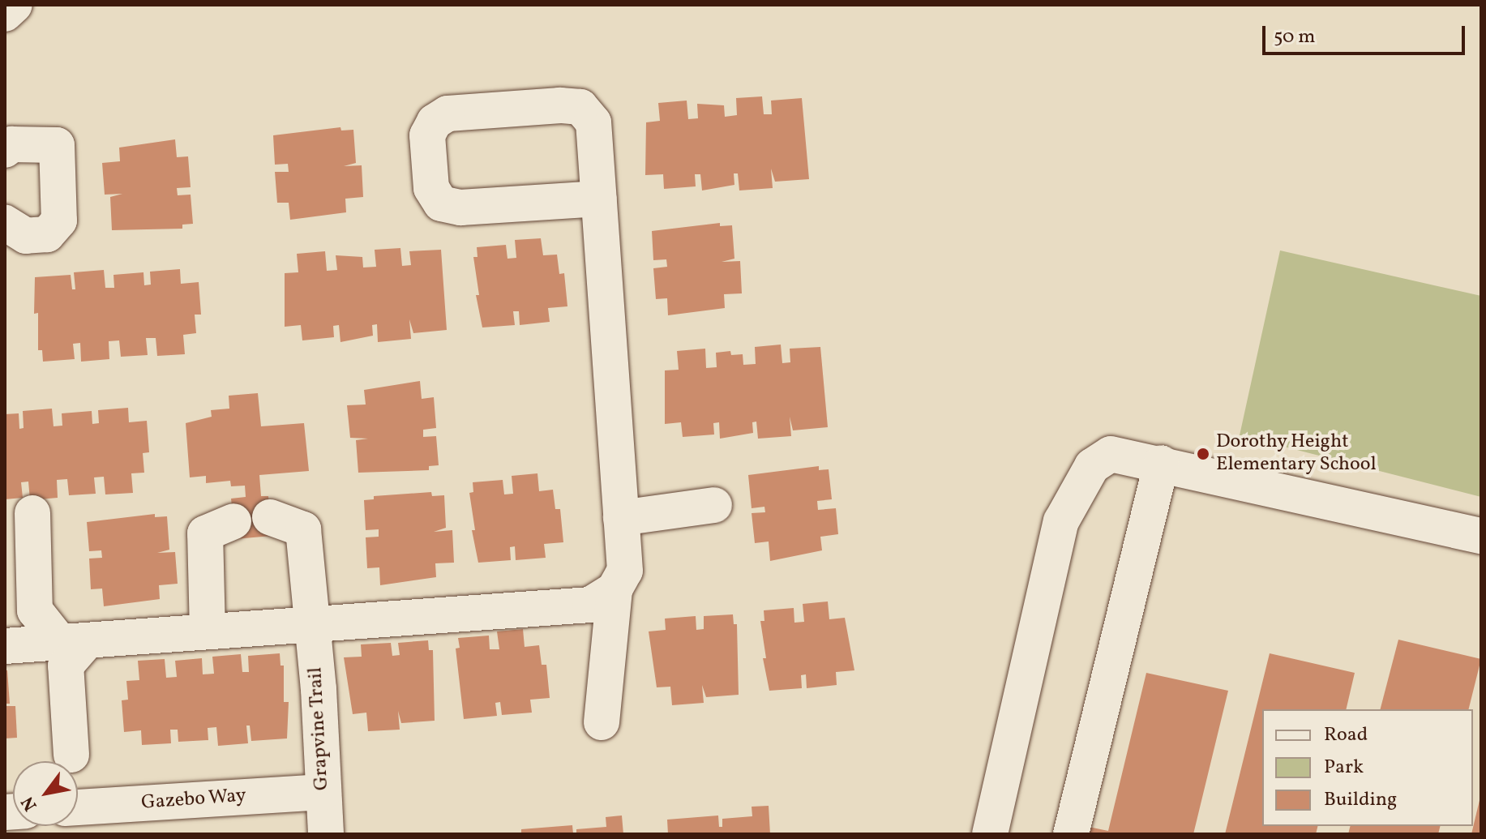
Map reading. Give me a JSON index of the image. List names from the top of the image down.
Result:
{
  "streets": {
    "street": ["Grapvine Trail", "Gazebo Way"]
  },
  "crossings": [
    ["Grapvine Trail", "Gazebo Way"]
  ],
  "places": ["Dorothy Height Elementary School"],
  "legend": ["Road", "Park", "Building"],
  "scale_bar": "50 m",
  "north": "bottom left"
}
